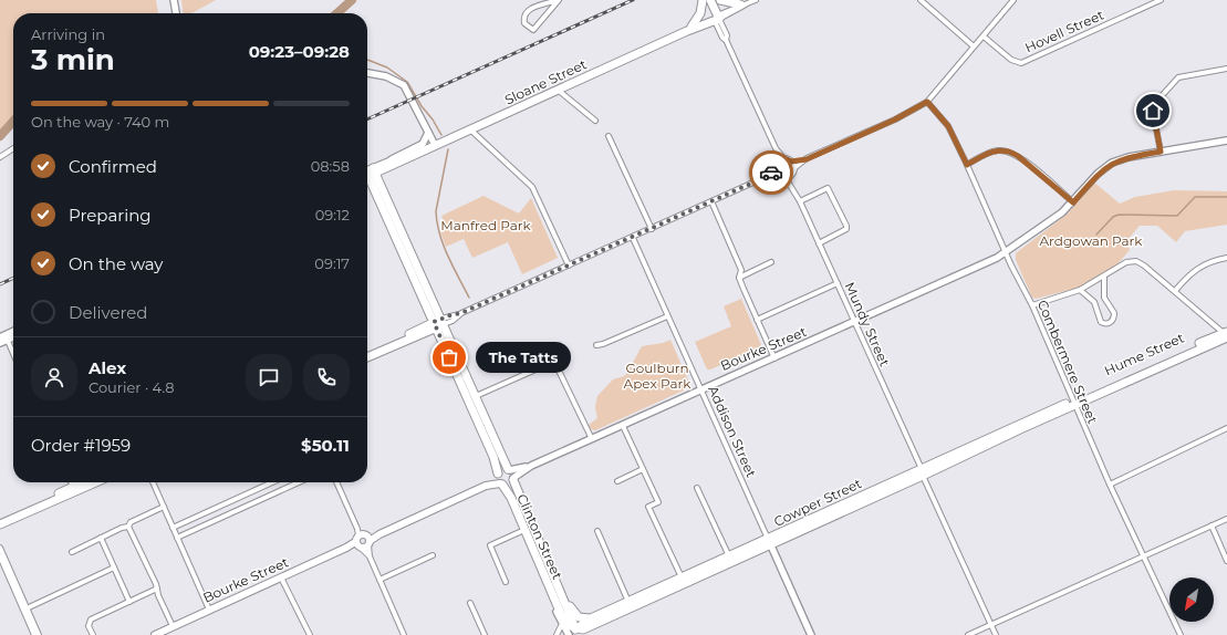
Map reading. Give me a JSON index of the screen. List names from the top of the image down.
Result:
{
  "streets": {
    "main road": [
      "Sloane Street",
      "Bourke Street",
      "Hume Street",
      "Cowper Street",
      "Clinton Street"
    ],
    "street": [
      "Hovell Street",
      "Mundy Street",
      "Combermere Street",
      "Addison Street"
    ]
  },
  "crossings": [
    ["Sloane Street", "Clinton Street"],
    ["Mundy Street", "Bourke Street"],
    ["Mundy Street", "Cowper Street"],
    ["Bourke Street", "Combermere Street"],
    ["Bourke Street", "Addison Street"],
    ["Bourke Street", "Clinton Street"],
    ["Hume Street", "Combermere Street"],
    ["Hume Street", "Cowper Street"],
    ["Combermere Street", "Cowper Street"],
    ["Addison Street", "Cowper Street"],
    ["Cowper Street", "Clinton Street"]
  ],
  "parks": ["Manfred Park", "Ardgowan Park", "Goulburn Apex Park"],
  "places": ["The Tatts"],
  "north": "bottom left",
  "page": {
    "heading": ["3 min", "Arriving in", "09:23–09:28"],
    "panel": [
      "Alex",
      "Courier · 4.8",
      "Order #1959",
      "$50.11"
    ],
    "bar": "On the way · 740 m",
    "list": [
      ["Confirmed", "08:58"],
      ["Preparing", "09:12"],
      ["On the way", "09:17"],
      "Delivered"
    ],
    "bubble": "The Tatts"
  }
}
